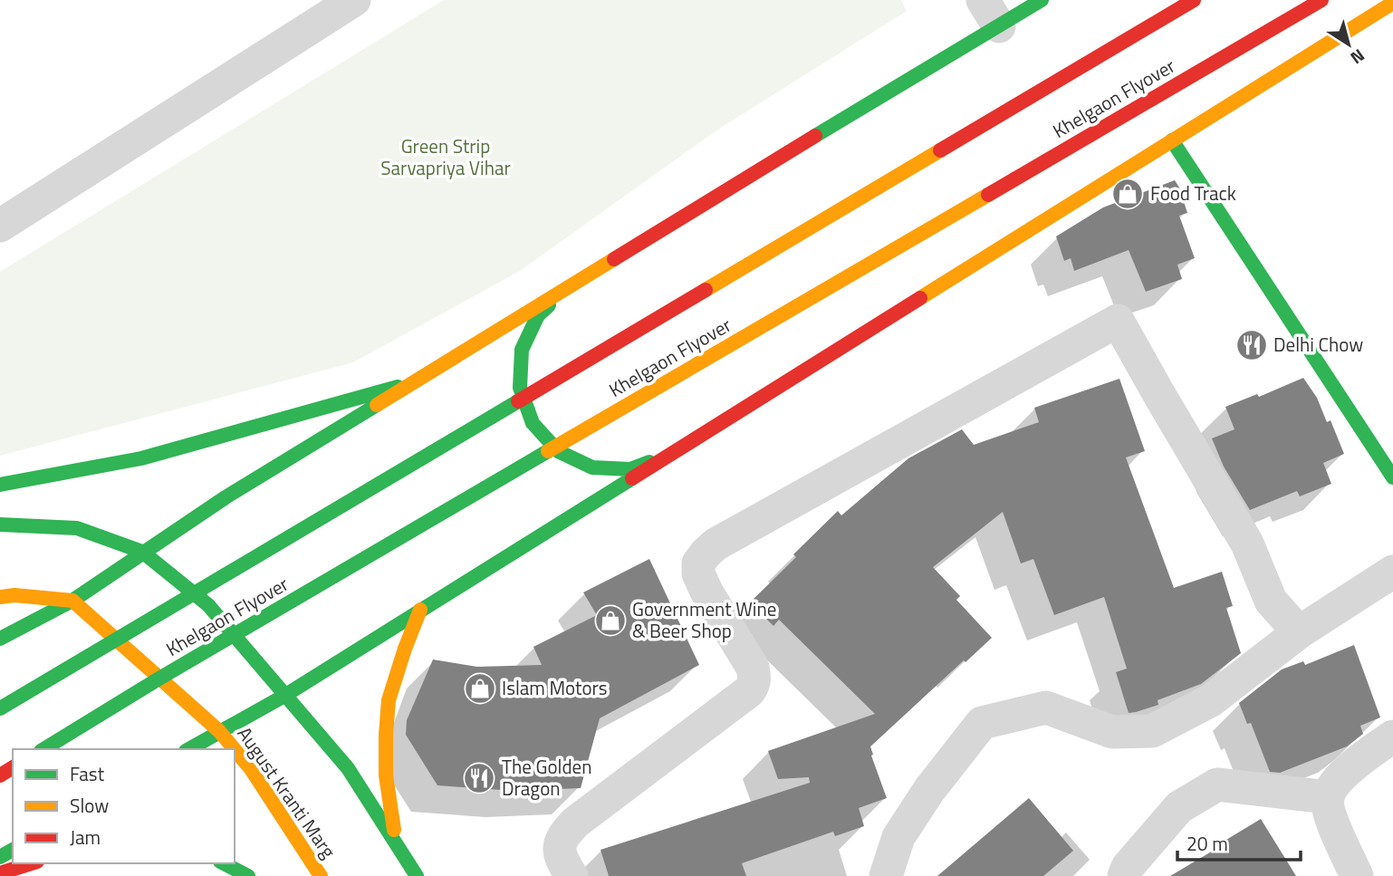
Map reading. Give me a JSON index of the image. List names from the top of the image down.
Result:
{
  "streets": {
    "main road": ["Khelgaon Flyover", "August Kranti Marg"]
  },
  "parks": ["Green Strip Sarvapriya Vihar"],
  "places": {
    "shop": ["Food Track", "Government Wine & Beer Shop", "Islam Motors"],
    "restaurant": ["Delhi Chow", "The Golden Dragon"]
  },
  "legend": ["Fast", "Slow", "Jam"],
  "scale_bar": "20 m",
  "north": "bottom right"
}
